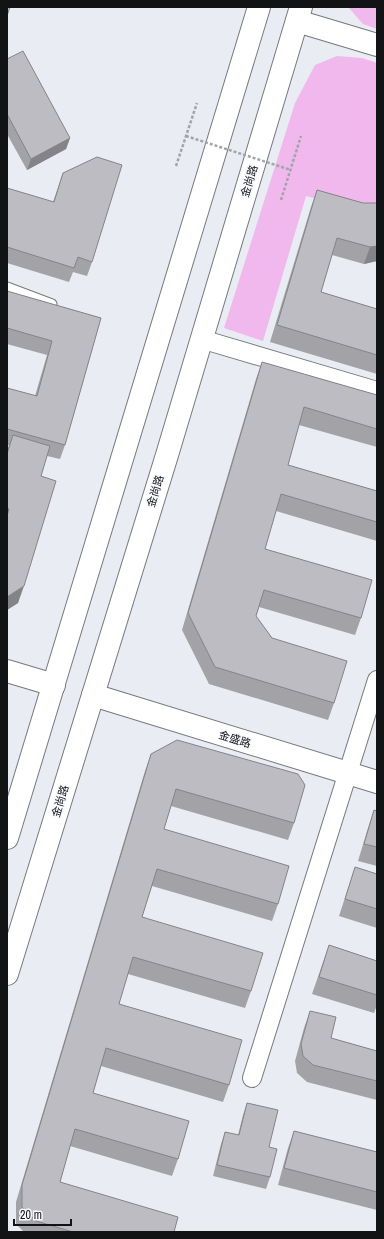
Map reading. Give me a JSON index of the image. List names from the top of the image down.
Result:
{
  "streets": {
    "main road": ["金尚路", "金盛路"]
  },
  "crossings": [
    ["金尚路", "金盛路"]
  ],
  "scale_bar": "20 m"
}
